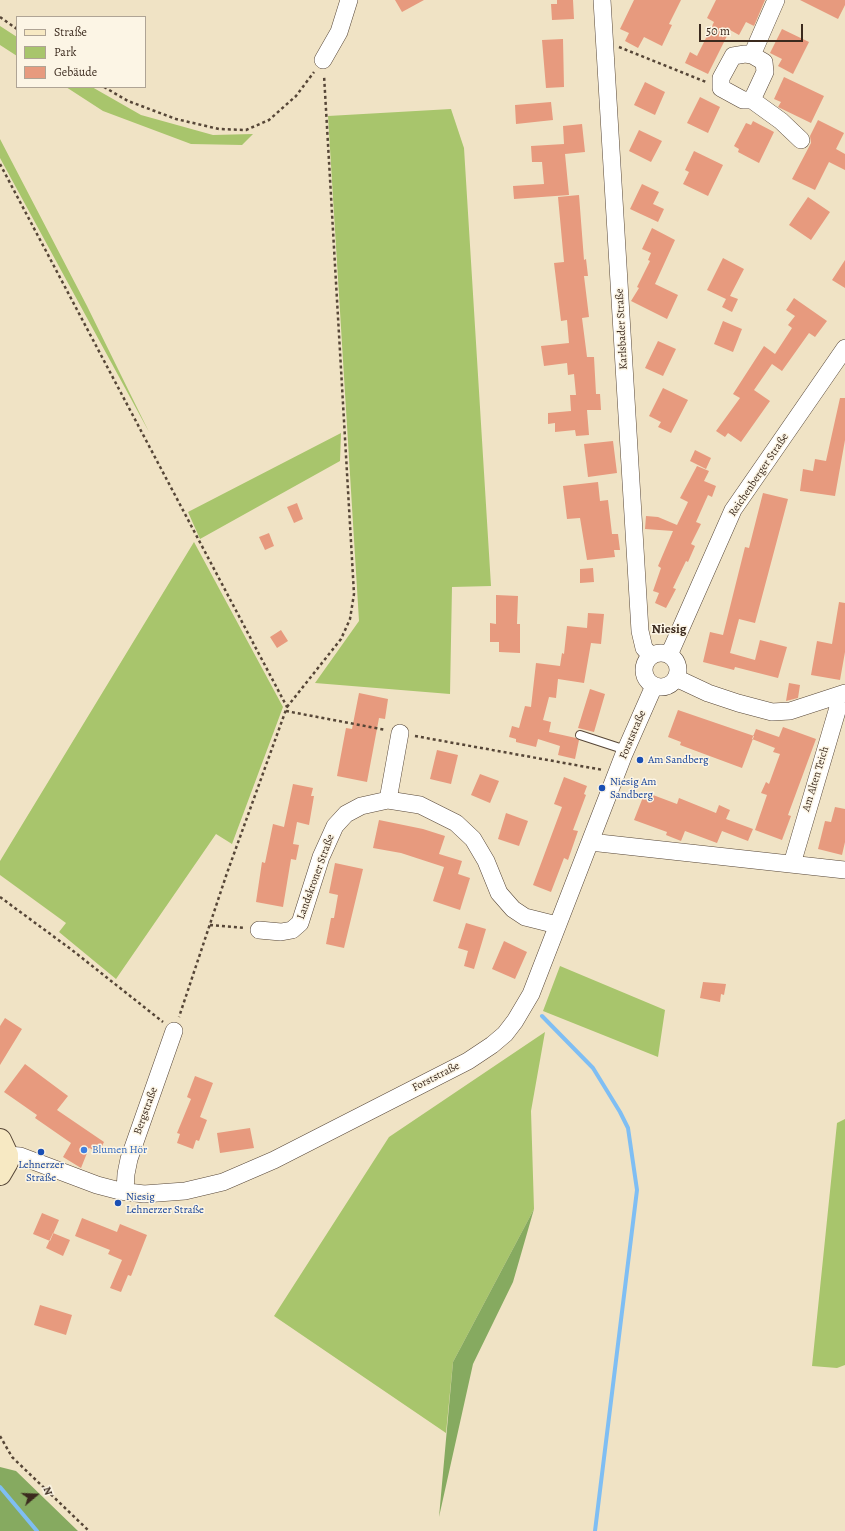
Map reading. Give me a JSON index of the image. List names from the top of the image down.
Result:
{
  "streets": {
    "street": [
      "Karlsbader Straße",
      "Reichenberger Straße",
      "Forststraße",
      "Am Alten Teich",
      "Landskroner Straße",
      "Bergstraße"
    ]
  },
  "crossings": [
    ["Karlsbader Straße", "Reichenberger Straße"],
    ["Karlsbader Straße", "Forststraße"],
    ["Reichenberger Straße", "Forststraße"],
    ["Forststraße", "Landskroner Straße"],
    ["Forststraße", "Bergstraße"]
  ],
  "districts": ["Niesig"],
  "places": [
    "Am Sandberg",
    "Niesig Am Sandberg",
    "Blumen Hör",
    "Lehnerzer Straße",
    "Niesig Lehnerzer Straße"
  ],
  "legend": ["Straße", "Park", "Gebäude"],
  "scale_bar": "50 m",
  "north": "right"
}
